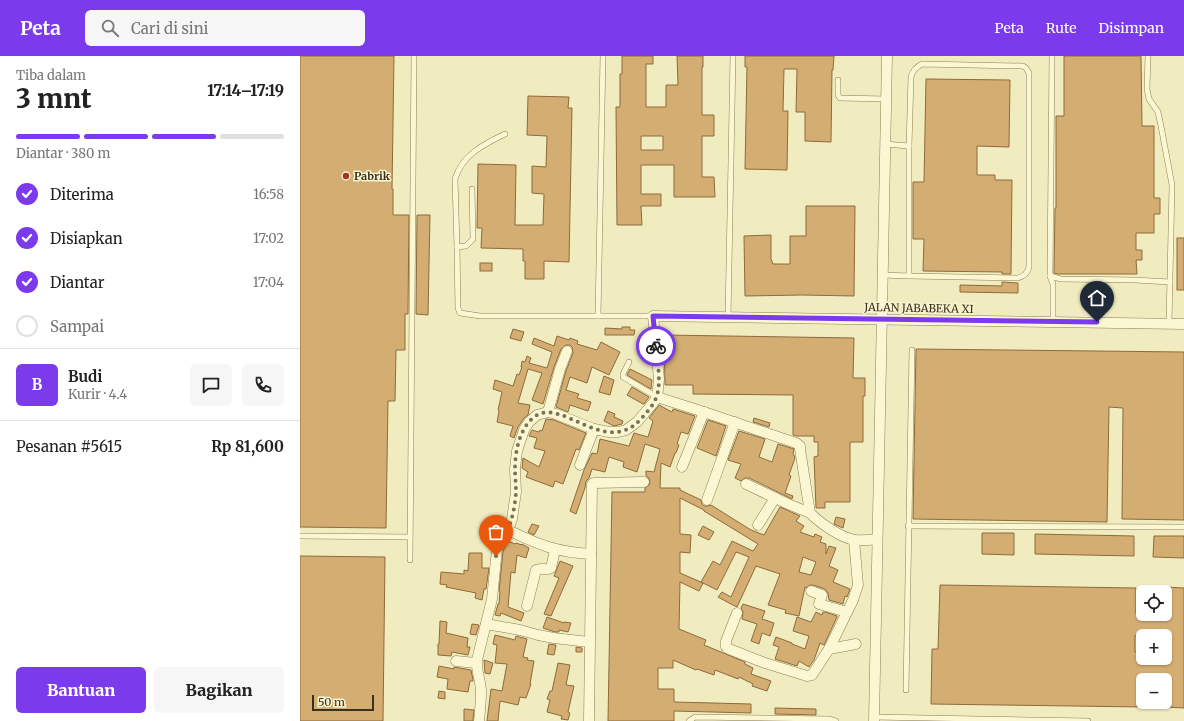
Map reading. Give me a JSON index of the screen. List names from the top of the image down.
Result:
{
  "streets": {
    "street": ["JALAN JABABEKA XI"]
  },
  "places": ["Pabrik"],
  "scale_bar": "50 m",
  "page": {
    "header": "Peta",
    "search": "Cari di sini",
    "nav": ["Peta", "Rute", "Disimpan"],
    "heading": ["3 mnt", "Tiba dalam", "17:14–17:19"],
    "panel": [
      "Budi",
      "Kurir · 4.4",
      "Pesanan #5615",
      "Rp 81,600"
    ],
    "bar": "Diantar · 380 m",
    "list": [
      ["Diterima", "16:58"],
      ["Disiapkan", "17:02"],
      ["Diantar", "17:04"],
      "Sampai"
    ],
    "round": "B",
    "map_buttons": ["+", "−"],
    "buttons": ["Bantuan", "Bagikan"],
    "scale": "50 m"
  }
}
